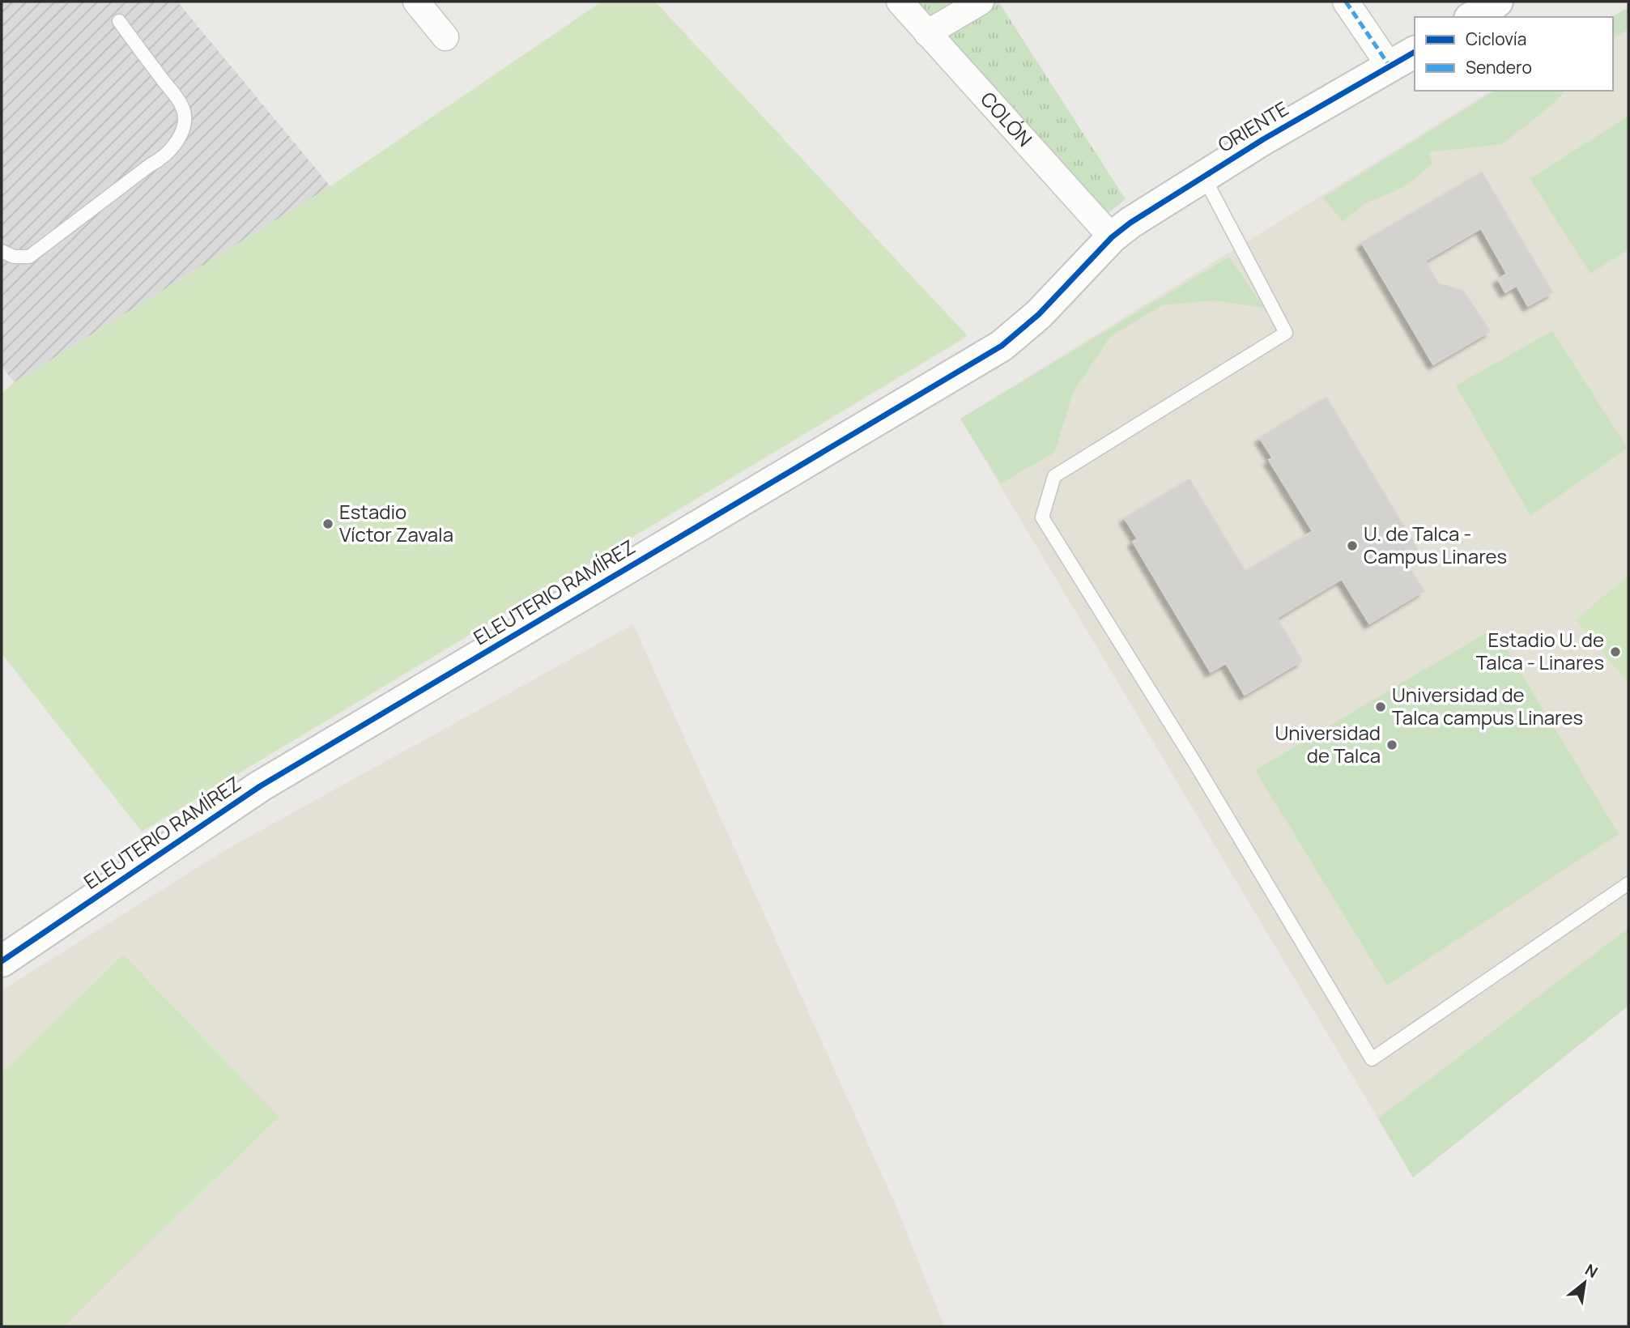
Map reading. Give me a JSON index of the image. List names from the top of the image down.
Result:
{
  "streets": {
    "street": ["COLÓN", "ORIENTE", "ELEUTERIO RAMÍREZ"]
  },
  "crossings": [
    ["COLÓN", "ORIENTE"],
    ["COLÓN", "ELEUTERIO RAMÍREZ"],
    ["ORIENTE", "ELEUTERIO RAMÍREZ"]
  ],
  "places": [
    "Estadio Víctor Zavala",
    "U. de Talca - Campus Linares",
    "Estadio U. de Talca - Linares",
    "Universidad de Talca campus Linares",
    "Universidad de Talca"
  ],
  "legend": ["Ciclovía", "Sendero"],
  "north": "top right"
}
